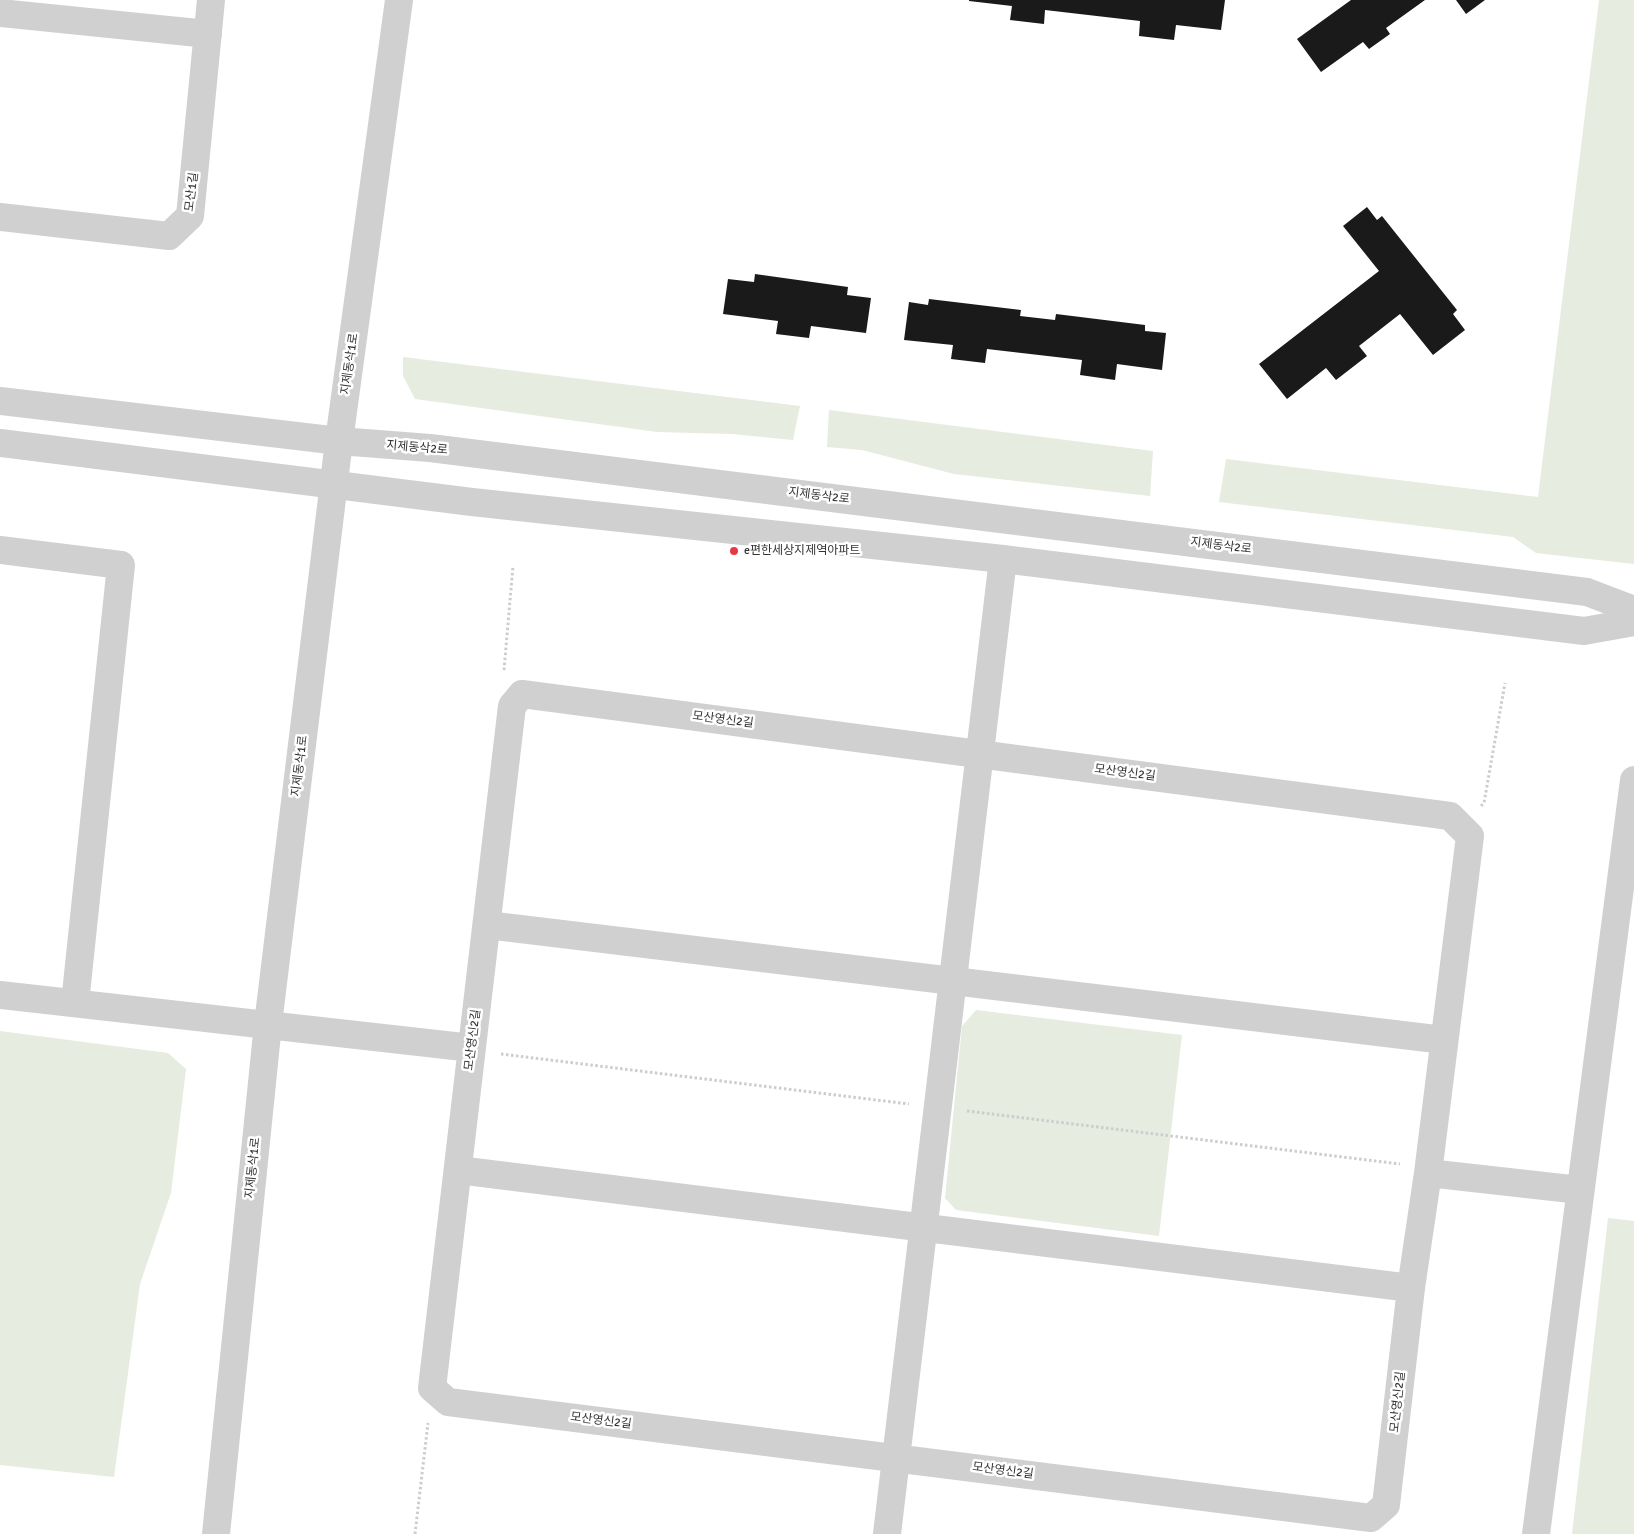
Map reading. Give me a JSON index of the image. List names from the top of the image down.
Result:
{
  "streets": {
    "street": [
      "모산1길",
      "지제동삭1로",
      "지제동삭2로",
      "모산영신2길"
    ]
  },
  "crossings": [
    ["지제동삭1로", "지제동삭2로"]
  ],
  "places": ["e편한세상지제역아파트"]
}
